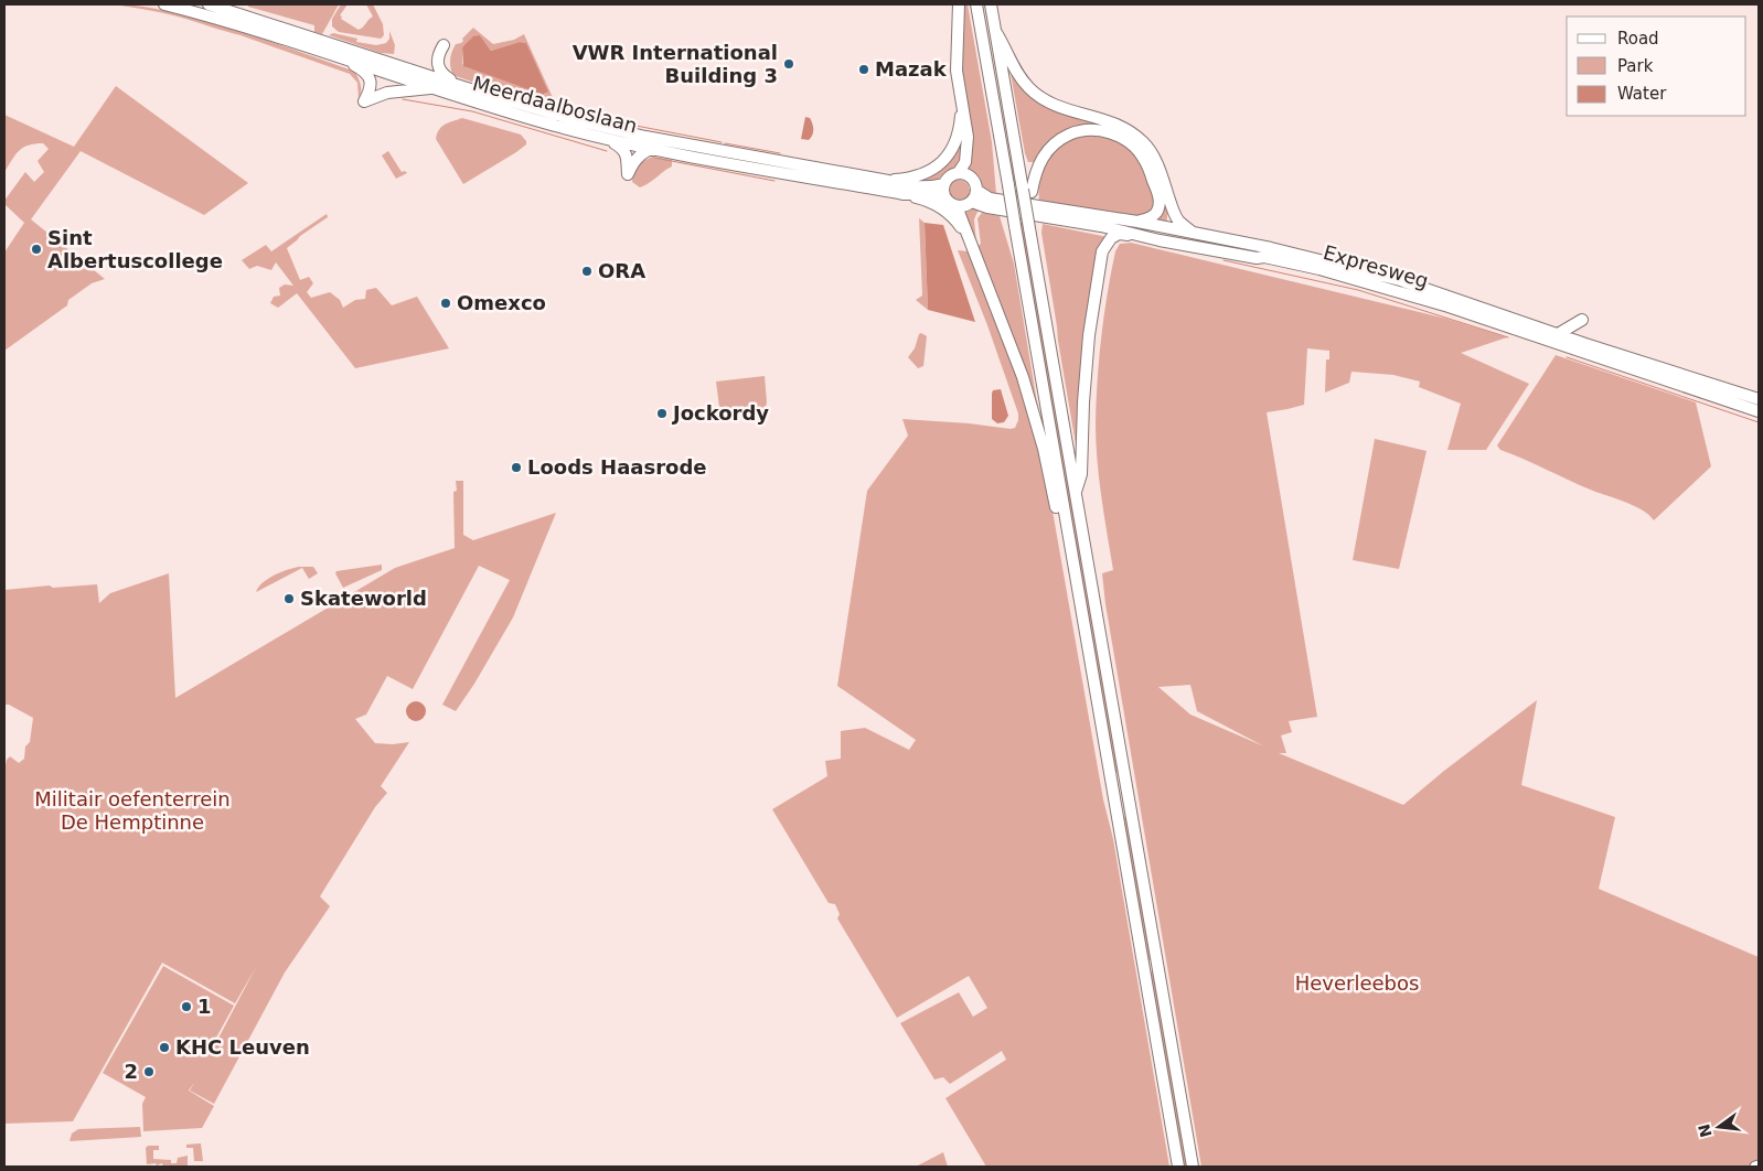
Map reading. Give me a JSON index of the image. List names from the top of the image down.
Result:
{
  "streets": {
    "highway": ["Meerdaalboslaan", "Expresweg"]
  },
  "crossings": [
    ["Meerdaalboslaan", "Expresweg"]
  ],
  "parks": ["Militair oefenterrein De Hemptinne", "Heverleebos"],
  "places": [
    "VWR International Building 3",
    "Mazak",
    "Sint Albertuscollege",
    "ORA",
    "Omexco",
    "Jockordy",
    "Loods Haasrode",
    "Skateworld",
    "1",
    "KHC Leuven",
    "2"
  ],
  "legend": ["Road", "Park", "Water"],
  "north": "left"
}
